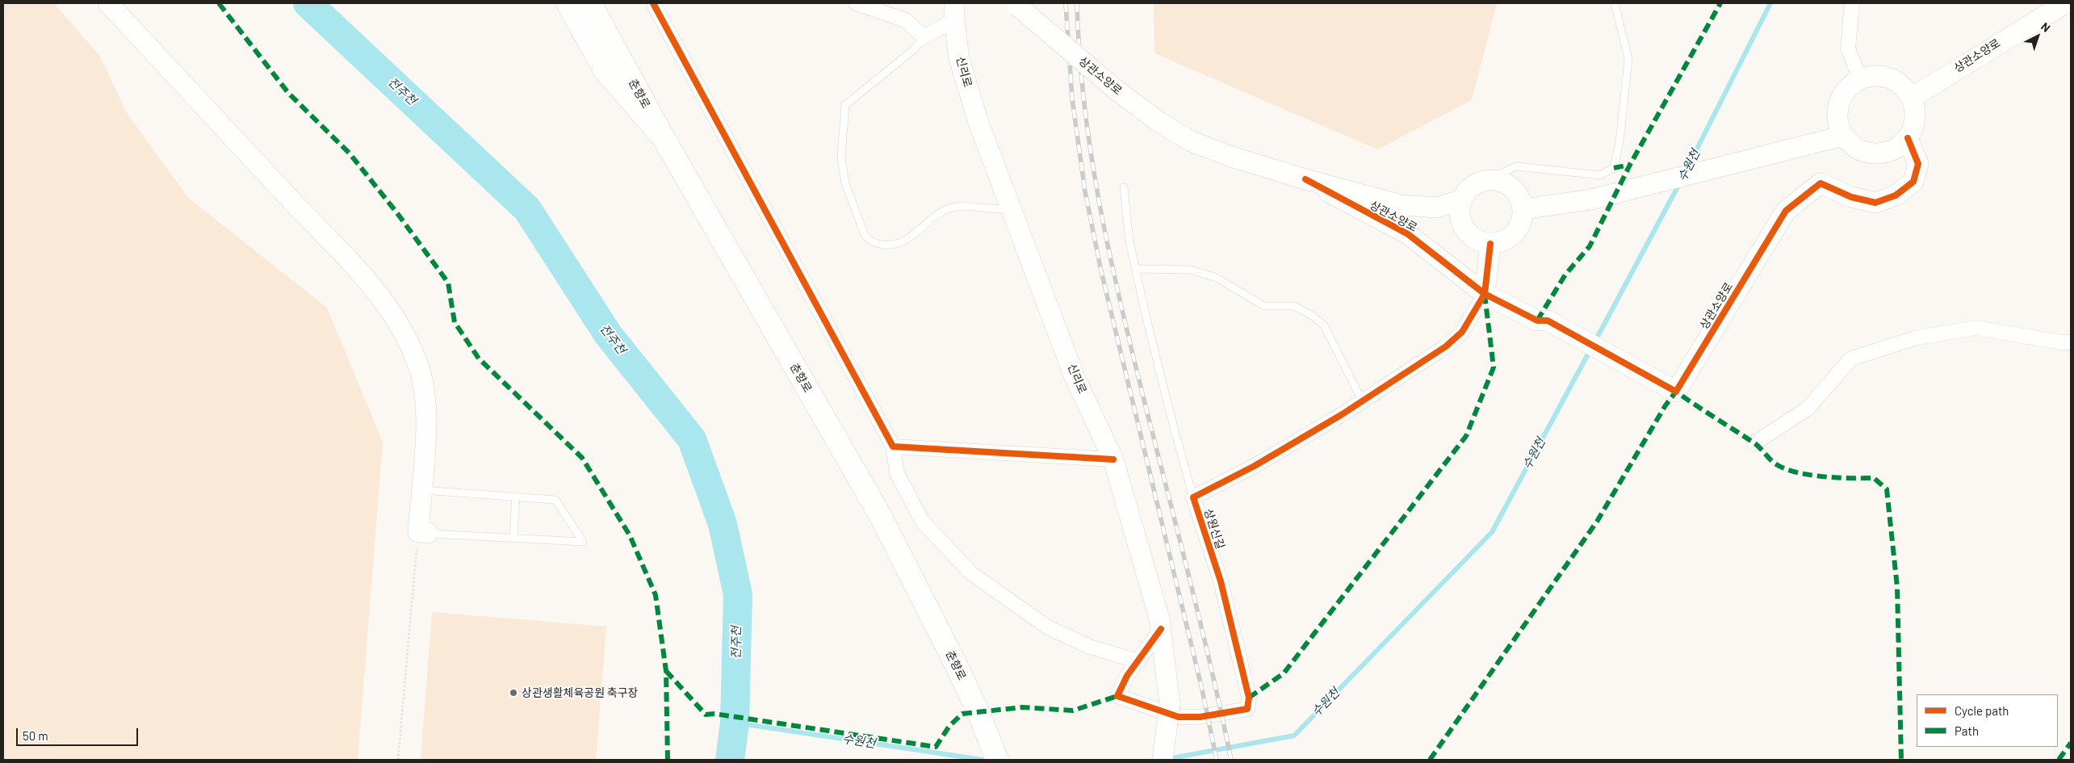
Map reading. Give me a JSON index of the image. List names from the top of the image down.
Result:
{
  "streets": {
    "main road": ["상관소양로", "신리로", "춘향로"],
    "street": ["상원신길"]
  },
  "crossings": [
    ["상관소양로", "상원신길"],
    ["신리로", "상원신길"]
  ],
  "water": ["전주천", "수원천"],
  "places": ["상관생활체육공원 축구장"],
  "legend": ["Cycle path", "Path"],
  "scale_bar": "50 m",
  "north": "top right"
}
